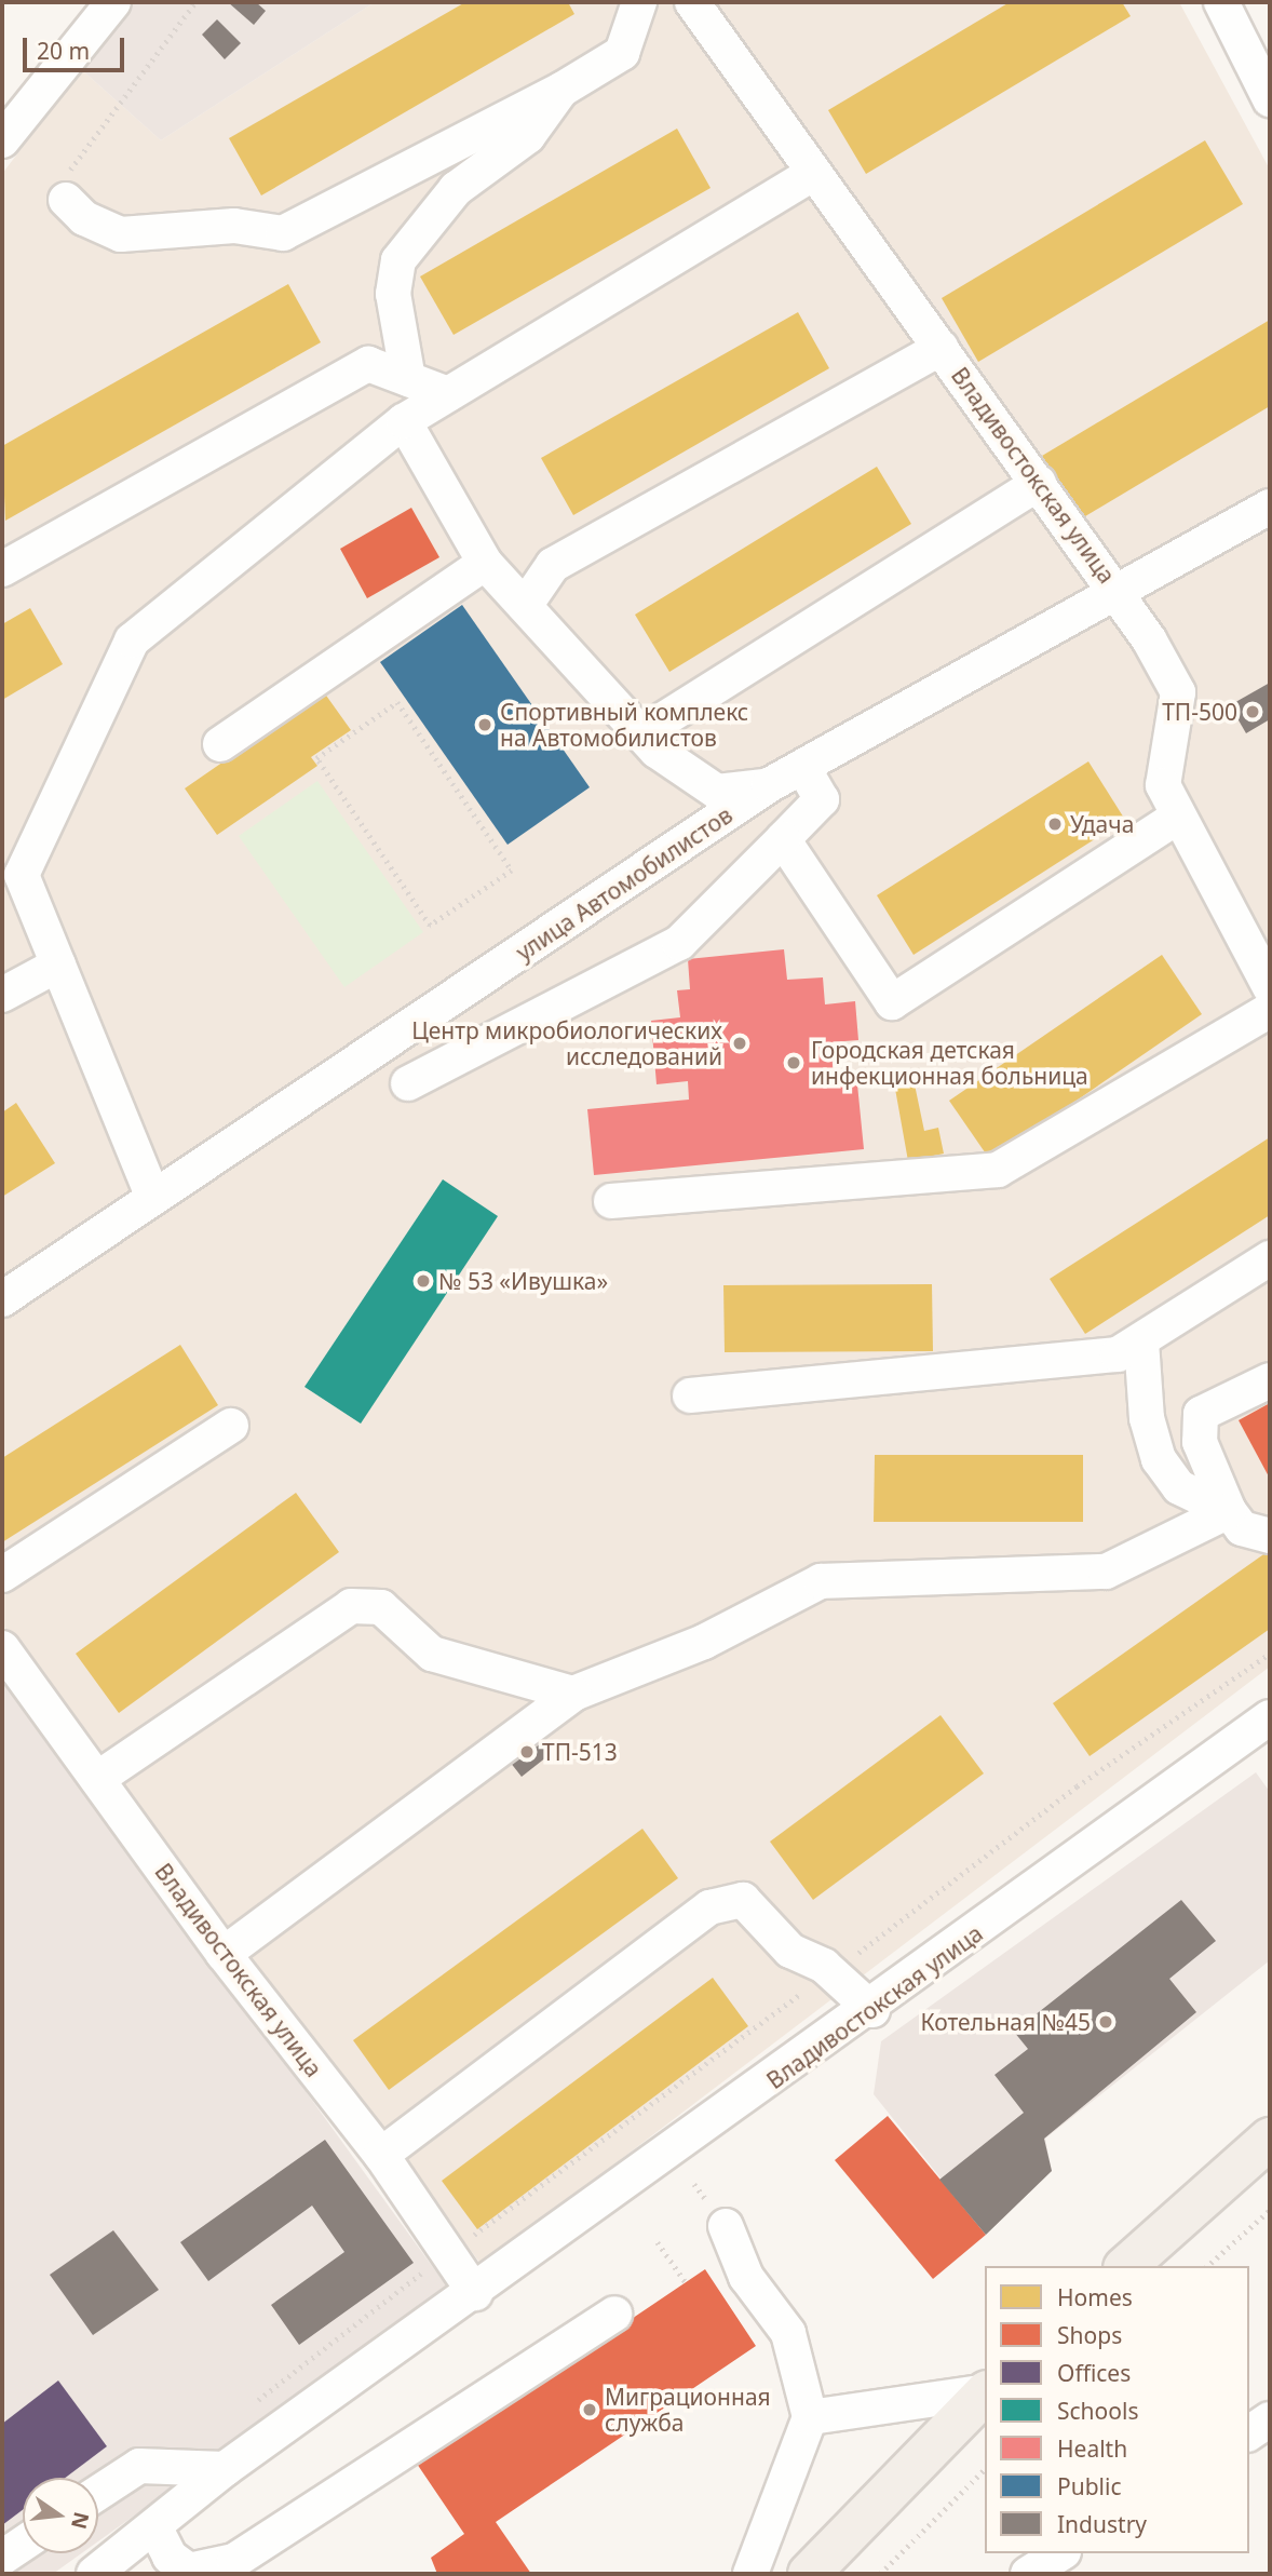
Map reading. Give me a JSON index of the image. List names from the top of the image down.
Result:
{
  "streets": {
    "street": ["Владивостокская улица", "улица Автомобилистов"]
  },
  "crossings": [
    ["Владивостокская улица", "улица Автомобилистов"]
  ],
  "places": [
    "ТП-500",
    "Спортивный комплекс на Автомобилистов",
    "Удача",
    "Центр микробиологических исследований",
    "Городская детская инфекционная больница",
    "№ 53 «Ивушка»",
    "ТП-513",
    "Котельная №45",
    "Миграционная служба"
  ],
  "legend": [
    "Homes",
    "Shops",
    "Offices",
    "Schools",
    "Health",
    "Public",
    "Industry"
  ],
  "scale_bar": "20 m",
  "north": "right"
}
